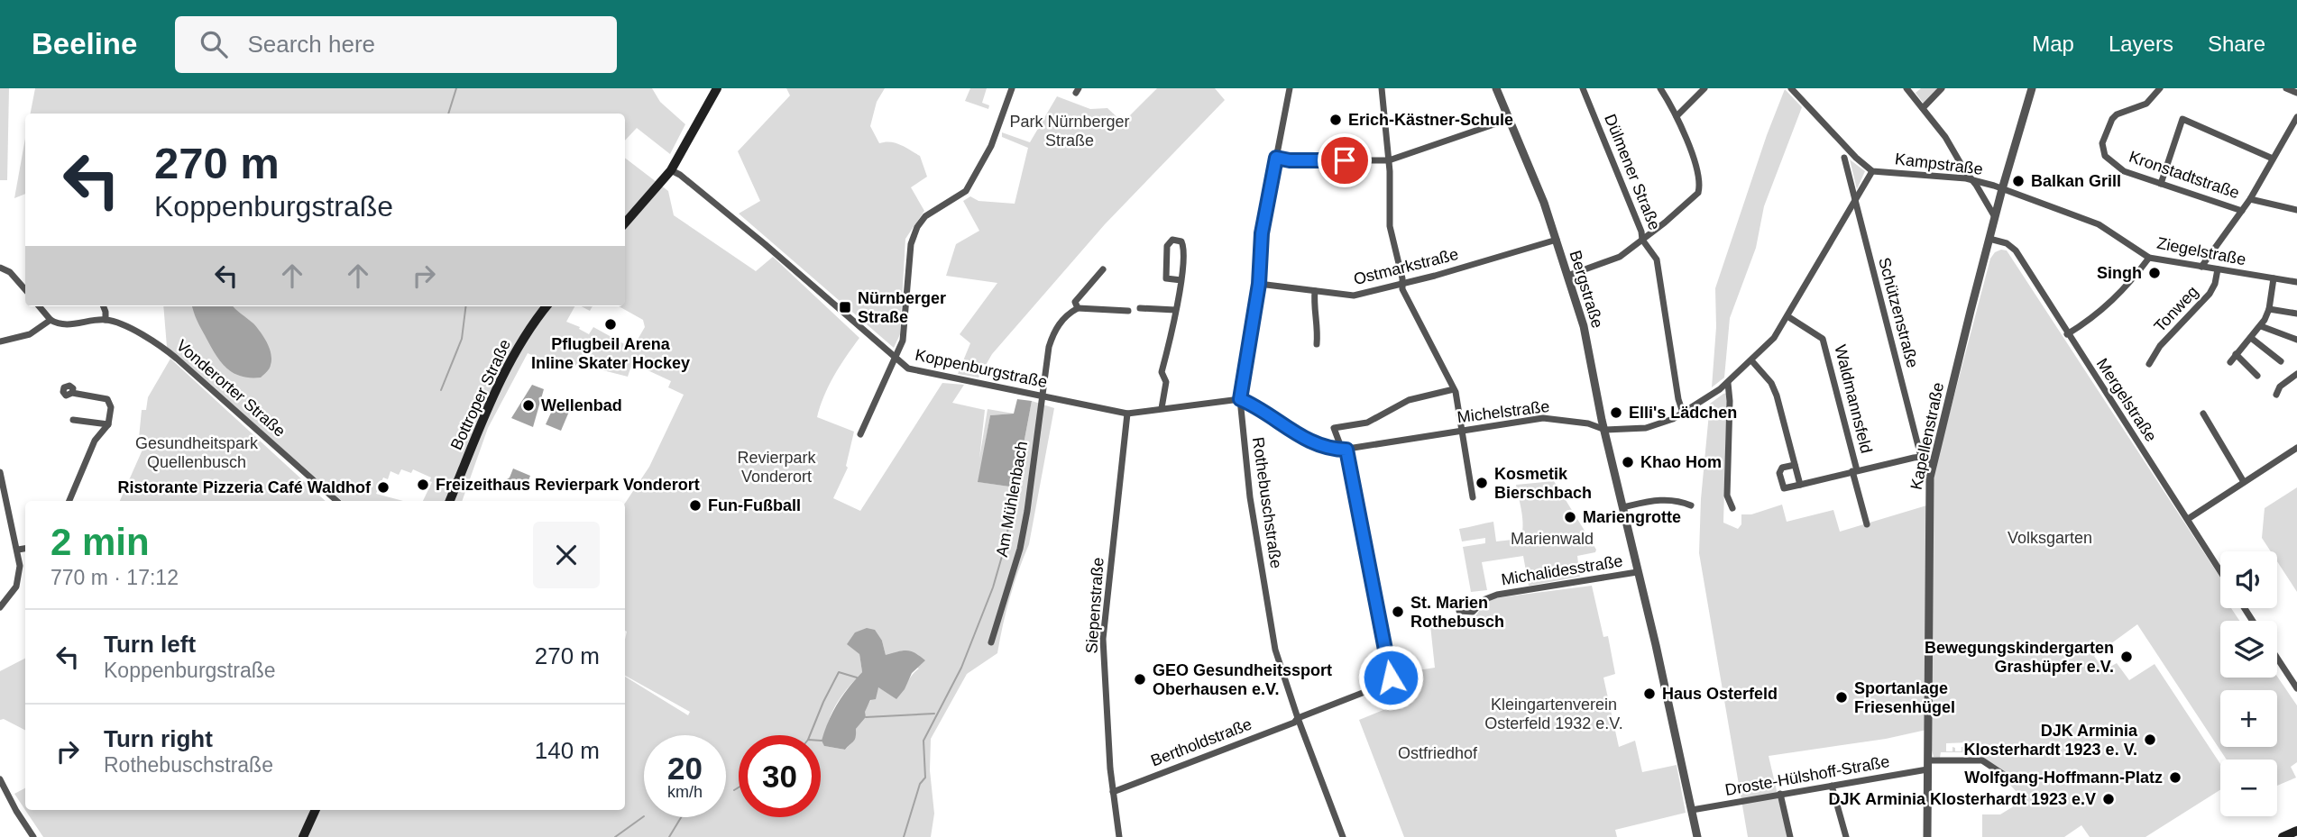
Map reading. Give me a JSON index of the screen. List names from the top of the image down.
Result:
{
  "streets": {
    "main road": ["Bottroper Straße"],
    "street": [
      "Kampstraße",
      "Dülmener Straße",
      "Kronstadtstraße",
      "Ziegelstraße",
      "Ostmarkstraße",
      "Bergstraße",
      "Tonweg",
      "Schützenstraße",
      "Koppenburgstraße",
      "Vonderorter Straße",
      "Waldmannsfeld",
      "Mergelstraße",
      "Michelstraße",
      "Kapellenstraße",
      "Am Mühlenbach",
      "Rothebuschstraße",
      "Michalidesstraße",
      "Siepenstraße",
      "Bertholdstraße",
      "Droste-Hülshoff-Straße"
    ]
  },
  "crossings": [
    ["Kampstraße", "Ziegelstraße"],
    ["Kampstraße", "Schützenstraße"],
    ["Kampstraße", "Michelstraße"],
    ["Kampstraße", "Kapellenstraße"],
    ["Dülmener Straße", "Michelstraße"],
    ["Ziegelstraße", "Tonweg"],
    ["Ziegelstraße", "Kapellenstraße"],
    ["Ostmarkstraße", "Bergstraße"],
    ["Ostmarkstraße", "Rothebuschstraße"],
    ["Bergstraße", "Michelstraße"],
    ["Bergstraße", "Michalidesstraße"],
    ["Bergstraße", "Droste-Hülshoff-Straße"],
    ["Schützenstraße", "Michelstraße"],
    ["Koppenburgstraße", "Am Mühlenbach"],
    ["Koppenburgstraße", "Rothebuschstraße"],
    ["Koppenburgstraße", "Siepenstraße"],
    ["Waldmannsfeld", "Michelstraße"],
    ["Mergelstraße", "Kapellenstraße"],
    ["Michelstraße", "Bertholdstraße"],
    ["Kapellenstraße", "Droste-Hülshoff-Straße"],
    ["Rothebuschstraße", "Bertholdstraße"],
    ["Siepenstraße", "Bertholdstraße"]
  ],
  "parks": [
    "Park Nürnberger Straße",
    "Gesundheitspark Quellenbusch",
    "Revierpark Vonderort",
    "Volksgarten",
    "Marienwald",
    "Kleingartenverein Osterfeld 1932 e.V.",
    "Ostfriedhof"
  ],
  "places": {
    "other": [
      "Erich-Kästner-Schule",
      "Balkan Grill",
      "Singh",
      "Pflugbeil Arena Inline Skater Hockey",
      "Wellenbad",
      "Elli's Lädchen",
      "Khao Hom",
      "Kosmetik Bierschbach",
      "Freizeithaus Revierpark Vonderort",
      "Ristorante Pizzeria Café Waldhof",
      "Fun-Fußball",
      "Mariengrotte",
      "St. Marien Rothebusch",
      "Bewegungskindergarten Grashüpfer e.V.",
      "GEO Gesundheitssport Oberhausen e.V.",
      "Haus Osterfeld",
      "Sportanlage Friesenhügel",
      "DJK Arminia Klosterhardt 1923 e. V.",
      "Wolfgang-Hoffmann-Platz",
      "DJK Arminia Klosterhardt 1923 e.V"
    ],
    "transit": ["Nürnberger Straße"]
  },
  "page": {
    "header": "Beeline",
    "search": "Search here",
    "nav": ["Map", "Layers", "Share"],
    "turn": ["270 m", "Koppenburgstraße"],
    "heading": ["2 min", "770 m · 17:12"],
    "map_buttons": ["+", "−"],
    "list": [
      {
        "name": "Turn left",
        "note": "Koppenburgstraße",
        "value": "270 m"
      },
      {
        "name": "Turn right",
        "note": "Rothebuschstraße",
        "value": "140 m"
      }
    ],
    "speed": "20 km/h",
    "limit": "30"
  }
}
